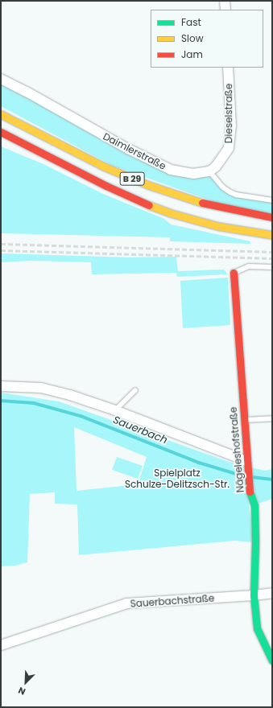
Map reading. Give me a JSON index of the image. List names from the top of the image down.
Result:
{
  "streets": {
    "main road": ["B 29", "Nägeleshofstraße"],
    "street": ["Dieselstraße", "Daimlerstraße", "Sauerbachstraße"]
  },
  "crossings": [
    ["Dieselstraße", "Daimlerstraße"],
    ["Nägeleshofstraße", "Sauerbachstraße"]
  ],
  "water": ["Sauerbach"],
  "parks": ["Spielplatz Schulze-Delitzsch-Str."],
  "legend": ["Fast", "Slow", "Jam"],
  "north": "bottom left"
}
